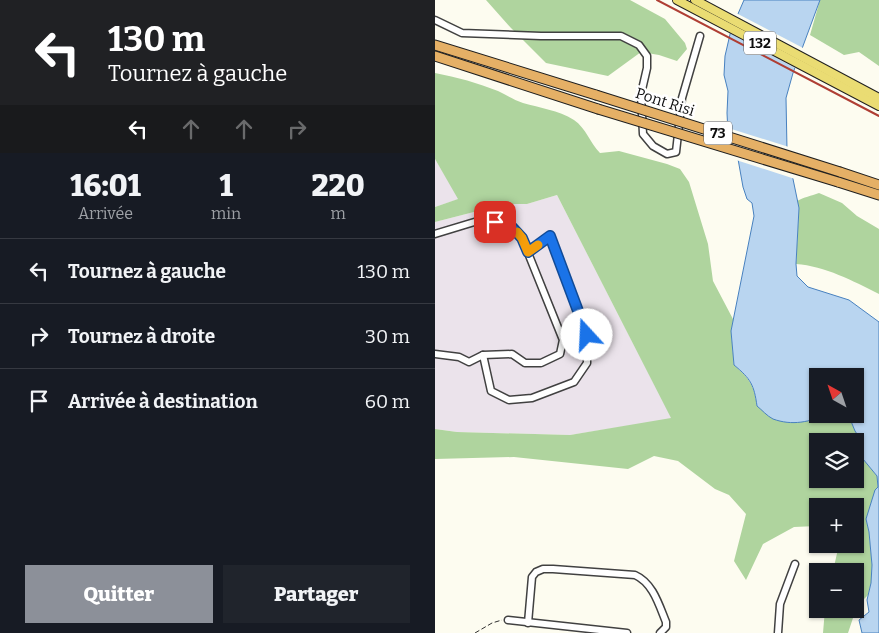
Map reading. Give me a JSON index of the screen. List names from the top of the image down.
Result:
{
  "streets": {
    "highway": ["Pont Risi", "73"],
    "main road": ["132"]
  },
  "north": "top left",
  "page": {
    "turn": ["130 m", "Tournez à gauche"],
    "eta": [
      "16:01",
      "Arrivée",
      "1",
      "min",
      "220",
      "m"
    ],
    "list": [
      {
        "name": "Tournez à gauche",
        "value": "130 m"
      },
      {
        "name": "Tournez à droite",
        "value": "30 m"
      },
      {
        "name": "Arrivée à destination",
        "value": "60 m"
      }
    ],
    "map_buttons": ["+", "−"],
    "buttons": ["Quitter", "Partager"]
  }
}
